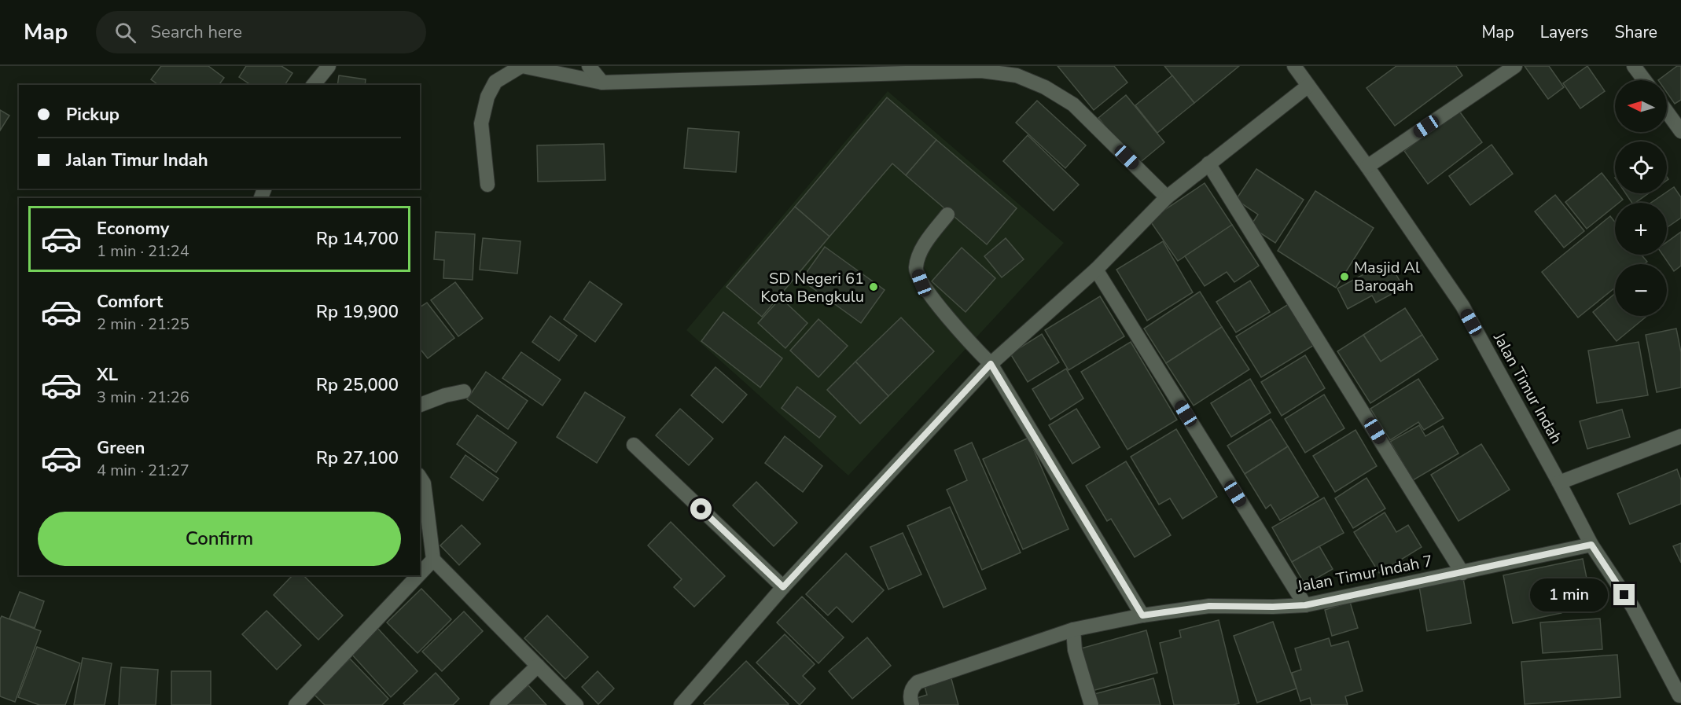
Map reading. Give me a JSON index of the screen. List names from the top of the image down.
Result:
{
  "streets": {
    "street": ["Jalan Timur Indah", "Jalan Timur Indah 7"]
  },
  "crossings": [
    ["Jalan Timur Indah", "Jalan Timur Indah 7"]
  ],
  "places": ["Masjid Al Baroqah", "SD Negeri 61 Kota Bengkulu"],
  "north": "left",
  "page": {
    "header": "Map",
    "search": "Search here",
    "nav": ["Map", "Layers", "Share"],
    "map_buttons": ["+", "−"],
    "banner": ["Pickup", "Jalan Timur Indah"],
    "list": [
      {
        "name": "Economy",
        "note": "1 min · 21:24",
        "value": "Rp 14,700"
      },
      {
        "name": "Comfort",
        "note": "2 min · 21:25",
        "value": "Rp 19,900"
      },
      {
        "name": "XL",
        "note": "3 min · 21:26",
        "value": "Rp 25,000"
      },
      {
        "name": "Green",
        "note": "4 min · 21:27",
        "value": "Rp 27,100"
      }
    ],
    "buttons": "Confirm",
    "bubble": "1 min"
  }
}
